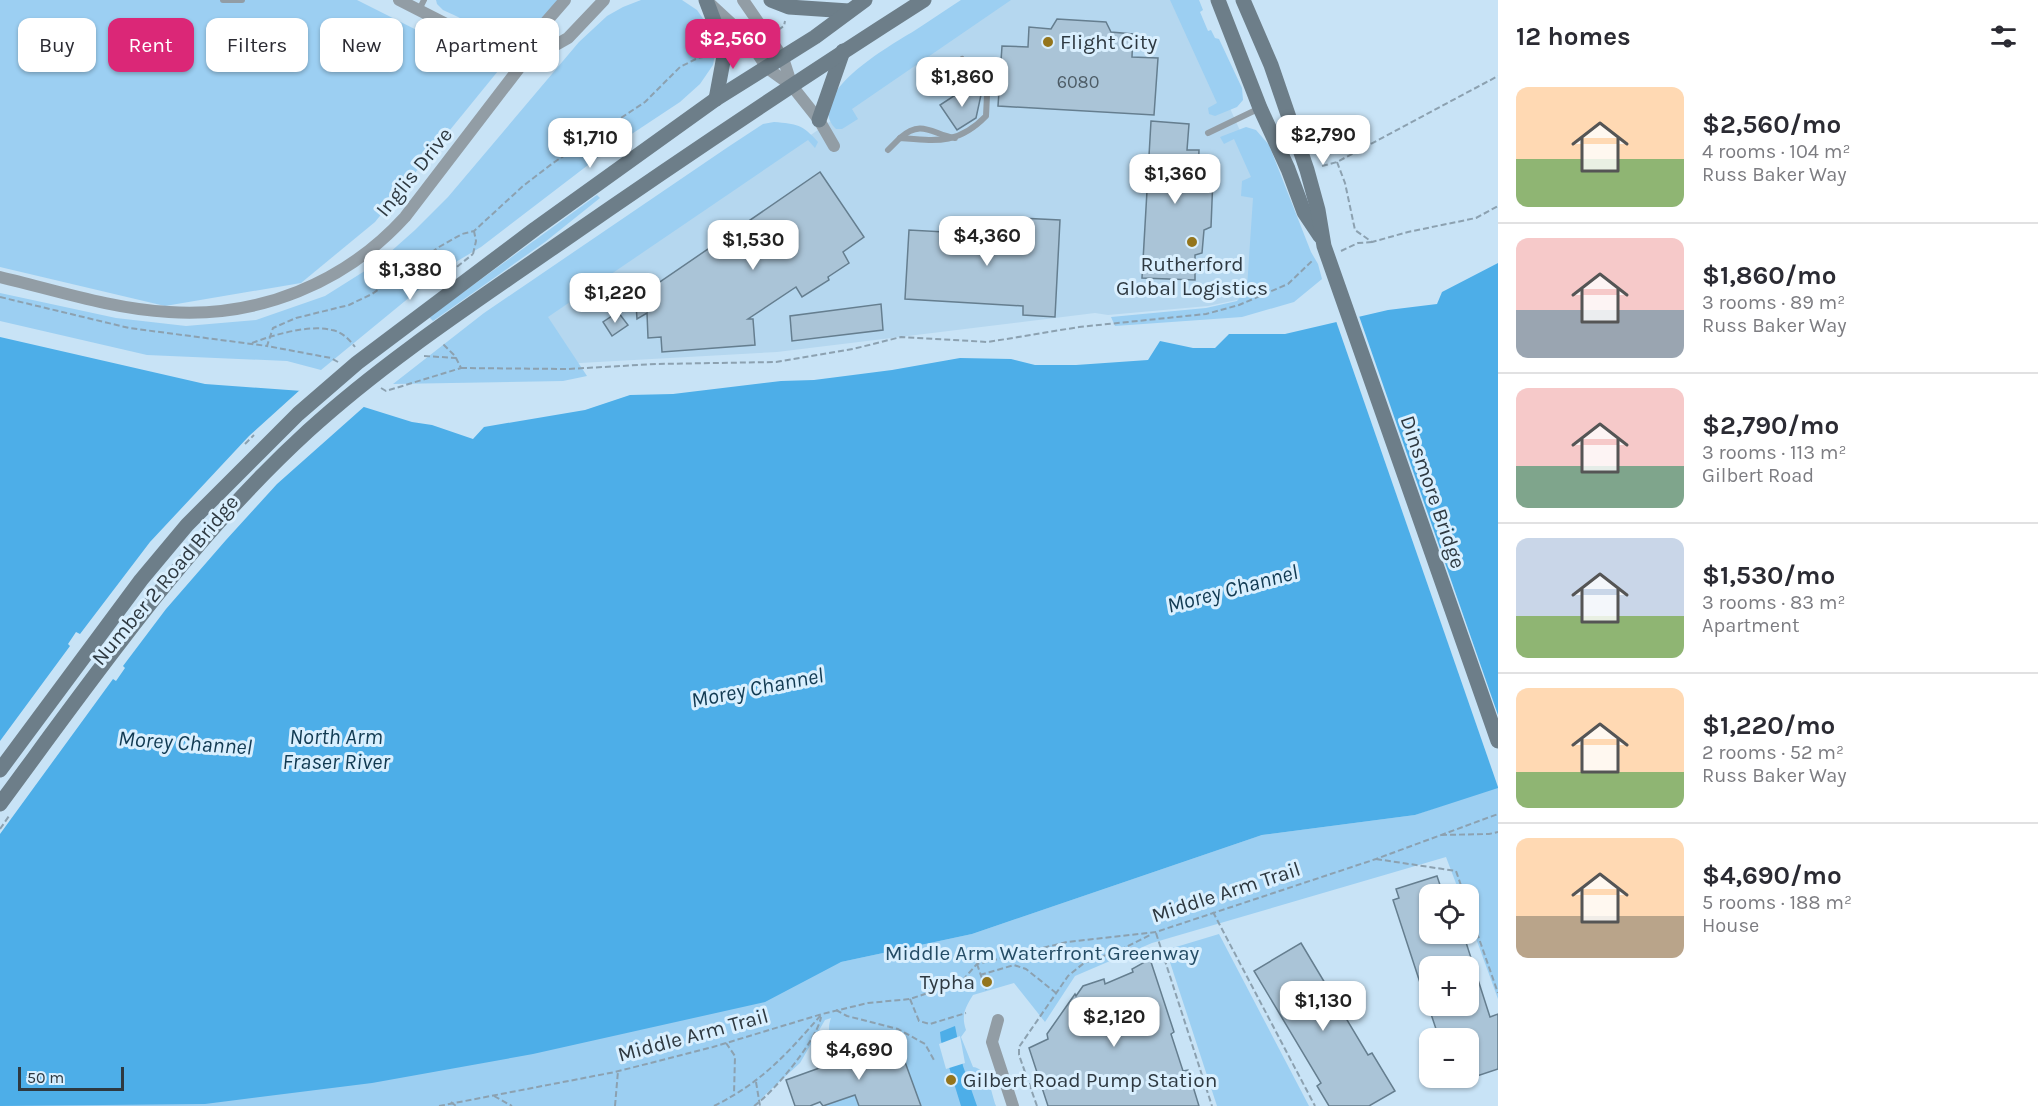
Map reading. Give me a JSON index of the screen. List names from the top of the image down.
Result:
{
  "streets": {
    "main road": ["Dinsmore Bridge", "Number 2 Road Bridge"],
    "street": ["Inglis Drive"],
    "path": ["Middle Arm Trail"]
  },
  "water": ["Morey Channel", "North Arm Fraser River"],
  "parks": ["Middle Arm Waterfront Greenway"],
  "places": [
    "Flight City",
    "Rutherford Global Logistics",
    "Typha",
    "Gilbert Road Pump Station"
  ],
  "house_numbers": ["6080"],
  "scale_bar": "50 m",
  "page": {
    "heading": "12 homes",
    "chip": [
      "Buy",
      "Rent",
      "Filters",
      "New",
      "Apartment"
    ],
    "price": [
      "$2,560",
      "$1,860",
      "$2,790",
      "$1,710",
      "$1,360",
      "$4,360",
      "$1,530",
      "$1,380",
      "$1,220",
      "$1,130",
      "$2,120",
      "$4,690"
    ],
    "list": [
      {
        "name": "$2,560/mo",
        "note": "4 rooms · 104 m² · Russ Baker Way"
      },
      {
        "name": "$1,860/mo",
        "note": "3 rooms · 89 m² · Russ Baker Way"
      },
      {
        "name": "$2,790/mo",
        "note": "3 rooms · 113 m² · Gilbert Road"
      },
      {
        "name": "$1,530/mo",
        "note": "3 rooms · 83 m² · Apartment"
      },
      {
        "name": "$1,220/mo",
        "note": "2 rooms · 52 m² · Russ Baker Way"
      },
      {
        "name": "$4,690/mo",
        "note": "5 rooms · 188 m² · House"
      }
    ],
    "map_buttons": ["+", "−"],
    "scale": "50 m"
  }
}
